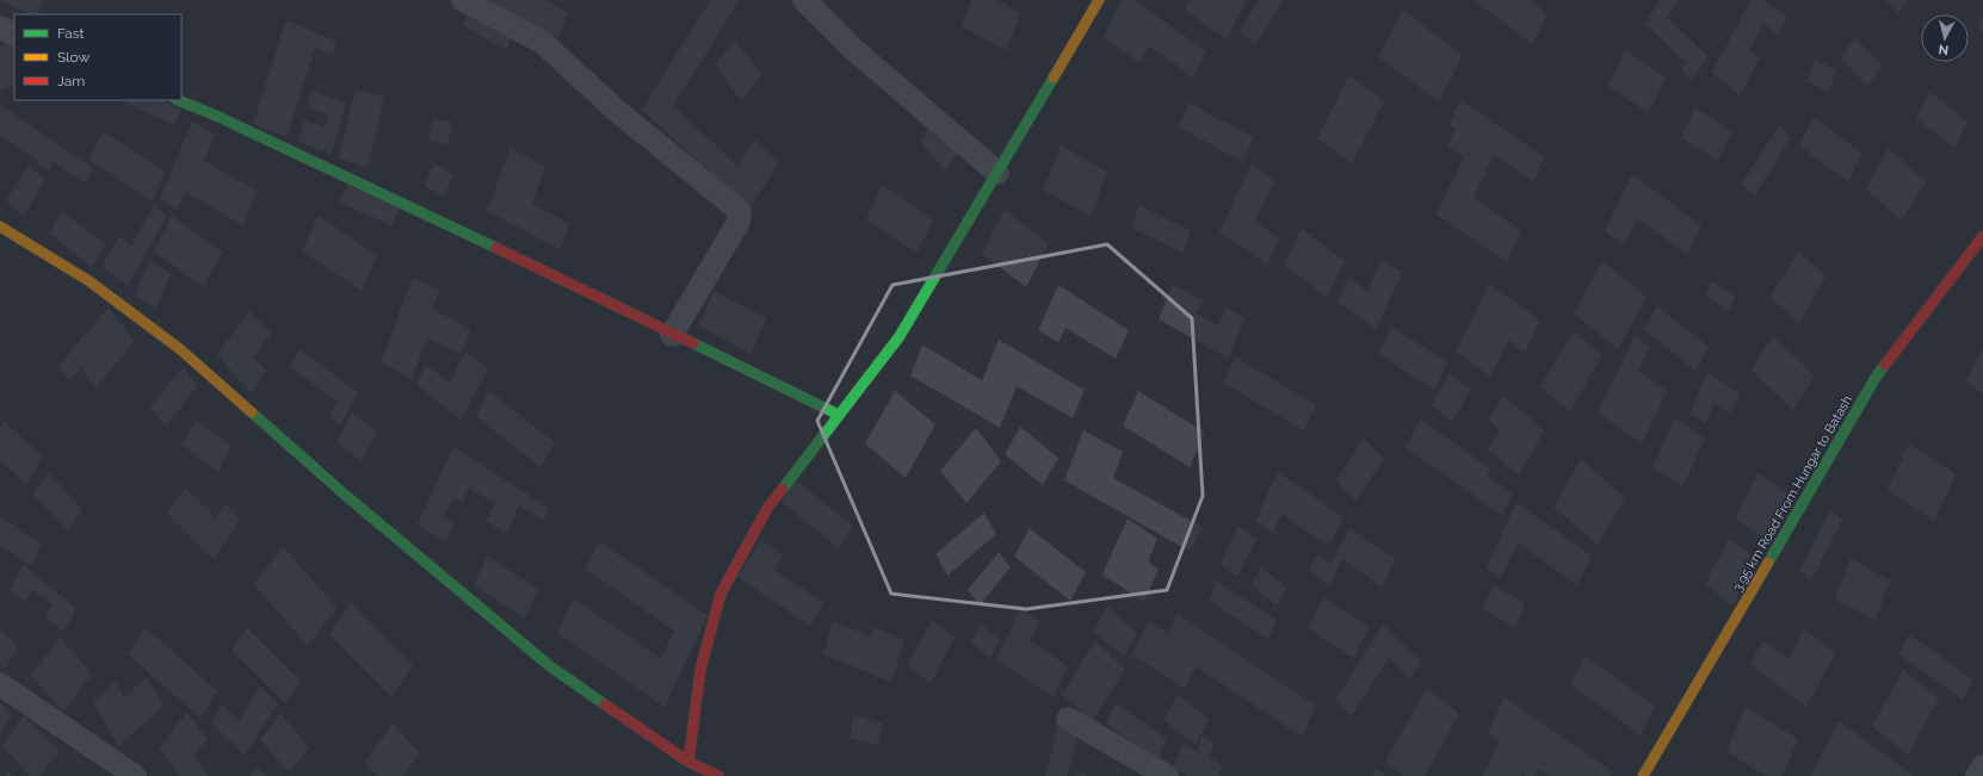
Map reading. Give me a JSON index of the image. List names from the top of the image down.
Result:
{
  "streets": {
    "street": ["3.95 km Road From Hungar to Batash"]
  },
  "legend": ["Fast", "Slow", "Jam"],
  "north": "bottom"
}
